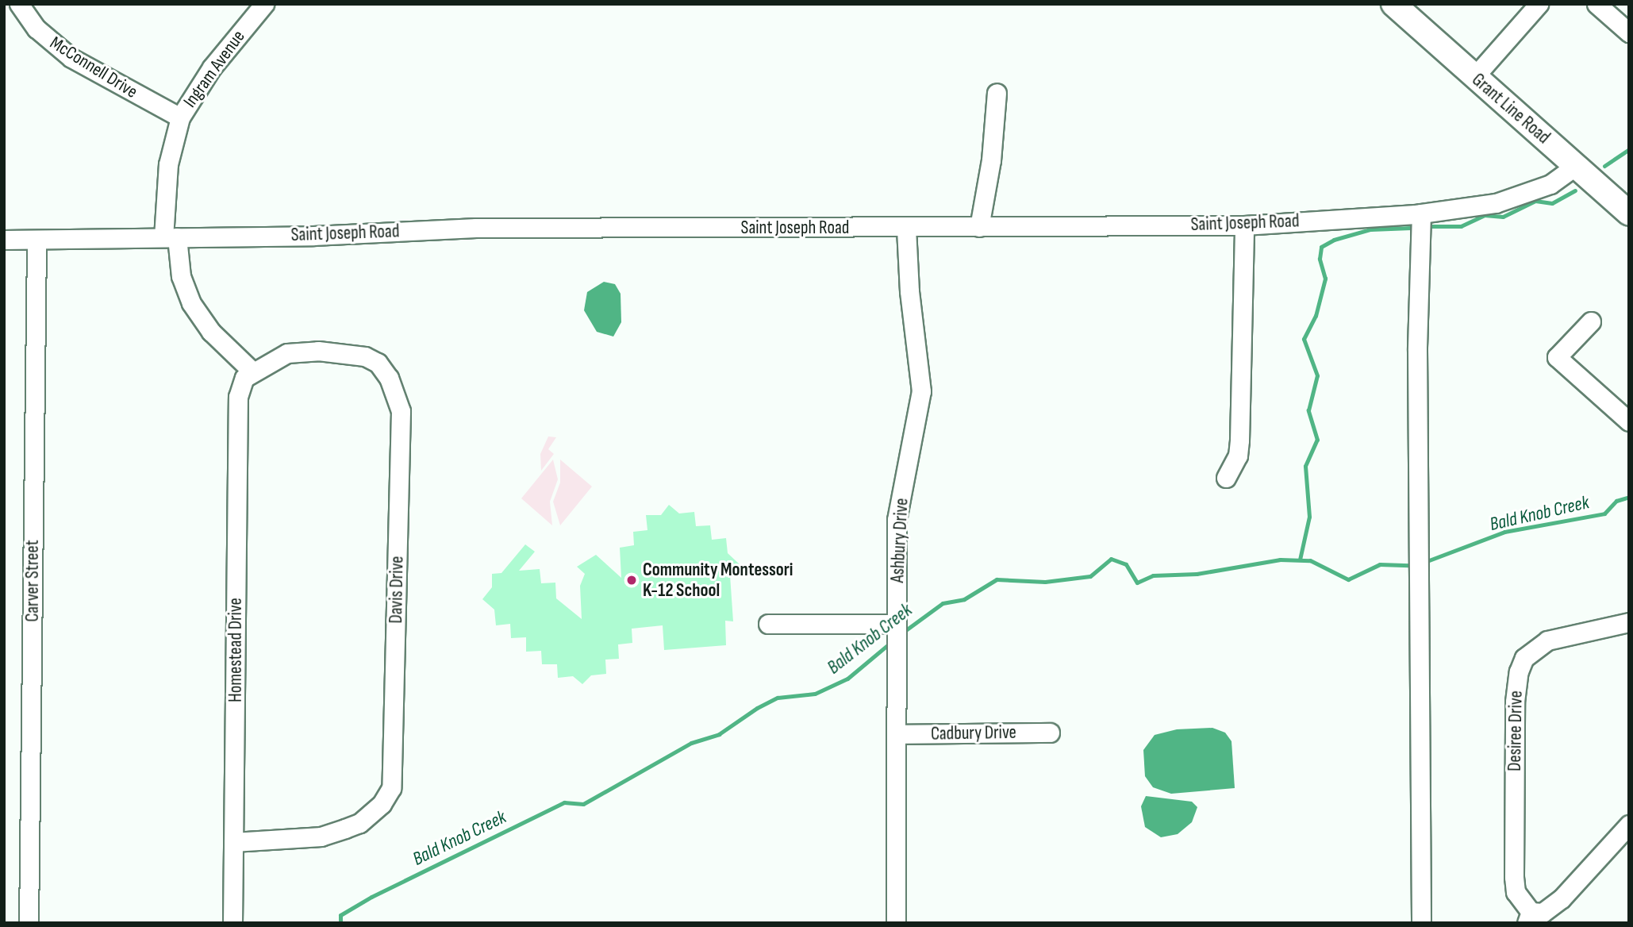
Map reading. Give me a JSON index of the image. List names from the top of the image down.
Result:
{
  "streets": {
    "main road": ["Grant Line Road"],
    "street": [
      "McConnell Drive",
      "Ingram Avenue",
      "Saint Joseph Road",
      "Ashbury Drive",
      "Carver Street",
      "Davis Drive",
      "Homestead Drive",
      "Desiree Drive",
      "Cadbury Drive"
    ]
  },
  "crossings": [
    ["McConnell Drive", "Ingram Avenue"],
    ["Ingram Avenue", "Saint Joseph Road"],
    ["Grant Line Road", "Saint Joseph Road"],
    ["Saint Joseph Road", "Ashbury Drive"],
    ["Saint Joseph Road", "Carver Street"],
    ["Ashbury Drive", "Cadbury Drive"],
    ["Davis Drive", "Homestead Drive"]
  ],
  "water": ["Bald Knob Creek"],
  "places": ["Community Montessori K-12 School"]
}
